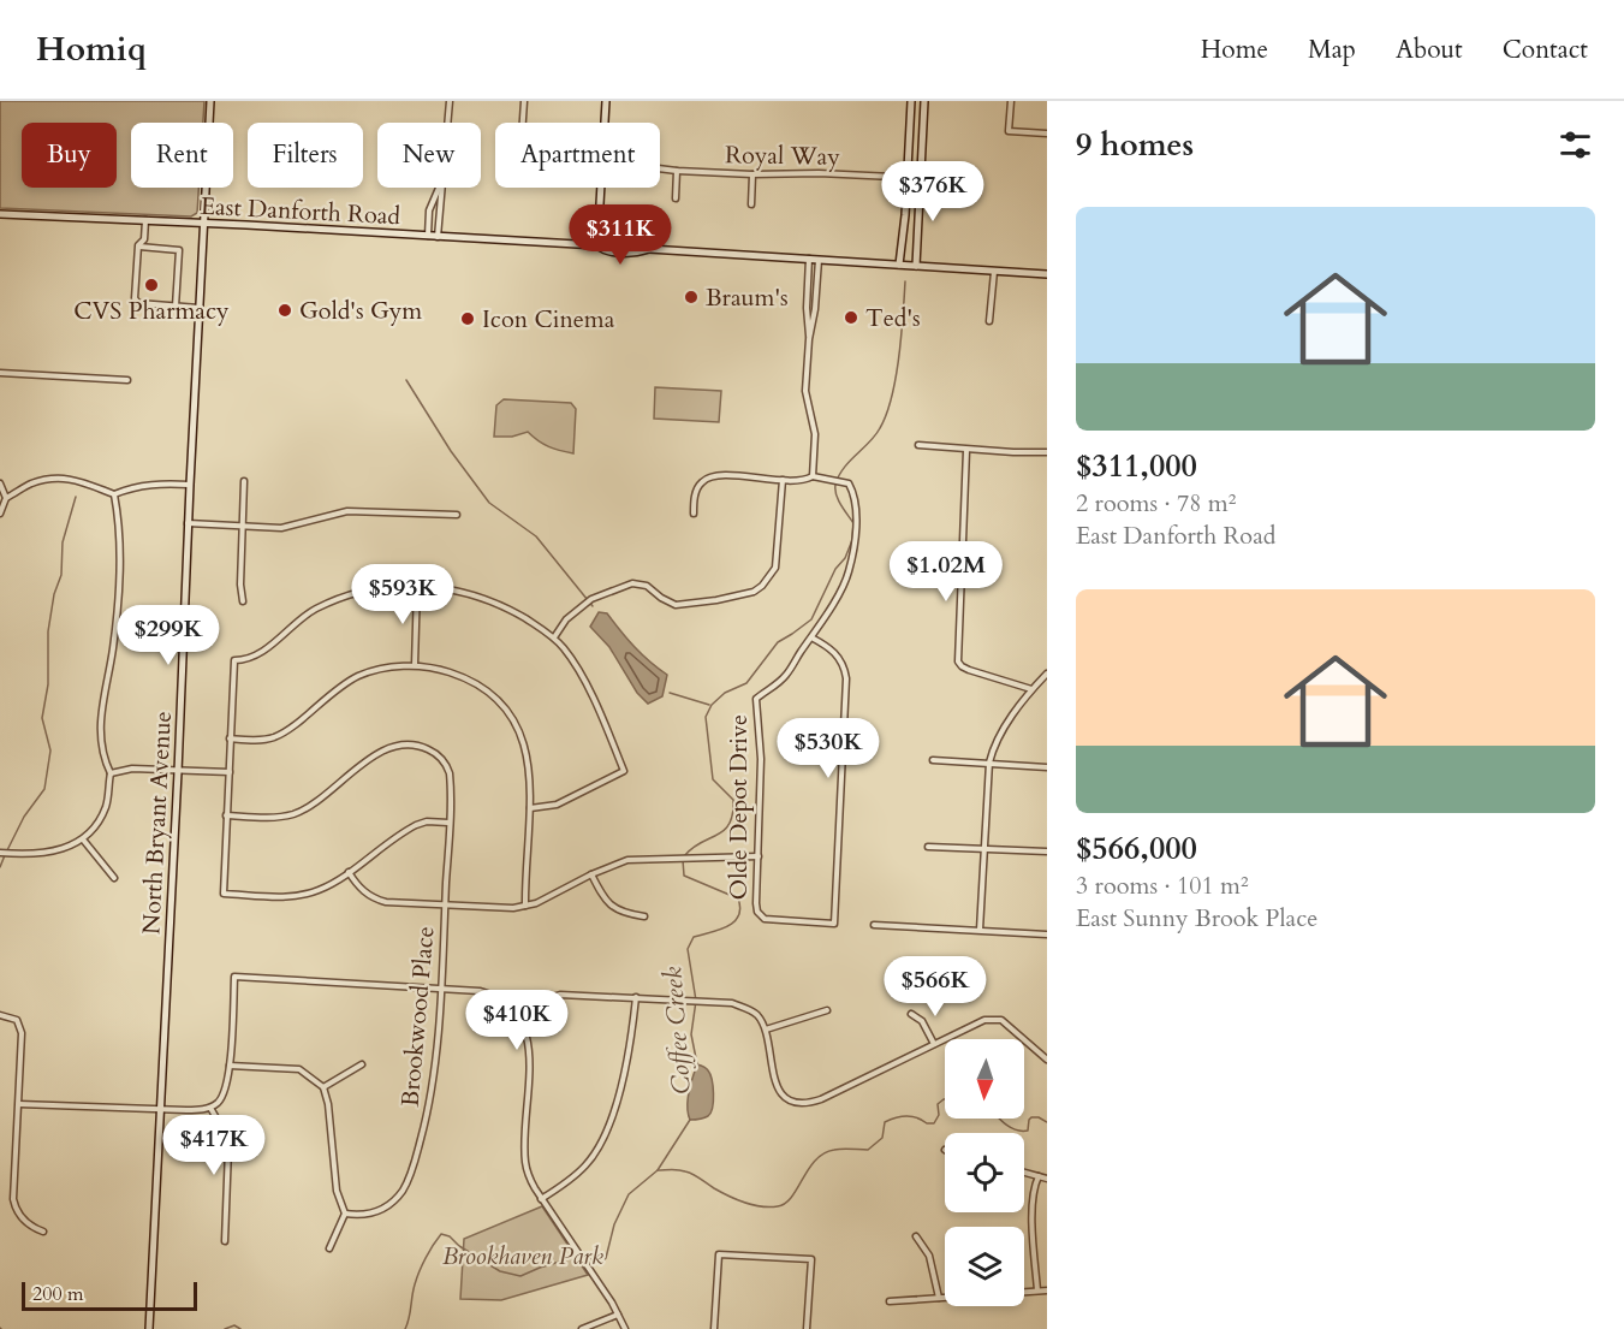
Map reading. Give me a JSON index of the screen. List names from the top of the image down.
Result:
{
  "streets": {
    "street": [
      "Royal Way",
      "East Danforth Road",
      "Olde Depot Drive",
      "North Bryant Avenue",
      "Brookwood Place"
    ]
  },
  "crossings": [
    ["East Danforth Road", "North Bryant Avenue"]
  ],
  "water": ["Coffee Creek"],
  "parks": ["Brookhaven Park"],
  "places": [
    "CVS Pharmacy",
    "Braum's",
    "Gold's Gym",
    "Ted's",
    "Icon Cinema"
  ],
  "scale_bar": "200 m",
  "north": "bottom",
  "page": {
    "header": "Homiq",
    "nav": [
      "Home",
      "Map",
      "About",
      "Contact"
    ],
    "heading": "9 homes",
    "chip": [
      "Buy",
      "Rent",
      "Filters",
      "New",
      "Apartment"
    ],
    "price": [
      "$376K",
      "$311K",
      "$1.02M",
      "$593K",
      "$299K",
      "$530K",
      "$566K",
      "$410K",
      "$417K"
    ],
    "list": [
      {
        "name": "$311,000",
        "note": "2 rooms · 78 m² · East Danforth Road"
      },
      {
        "name": "$566,000",
        "note": "3 rooms · 101 m² · East Sunny Brook Place"
      }
    ],
    "scale": "200 m"
  }
}
